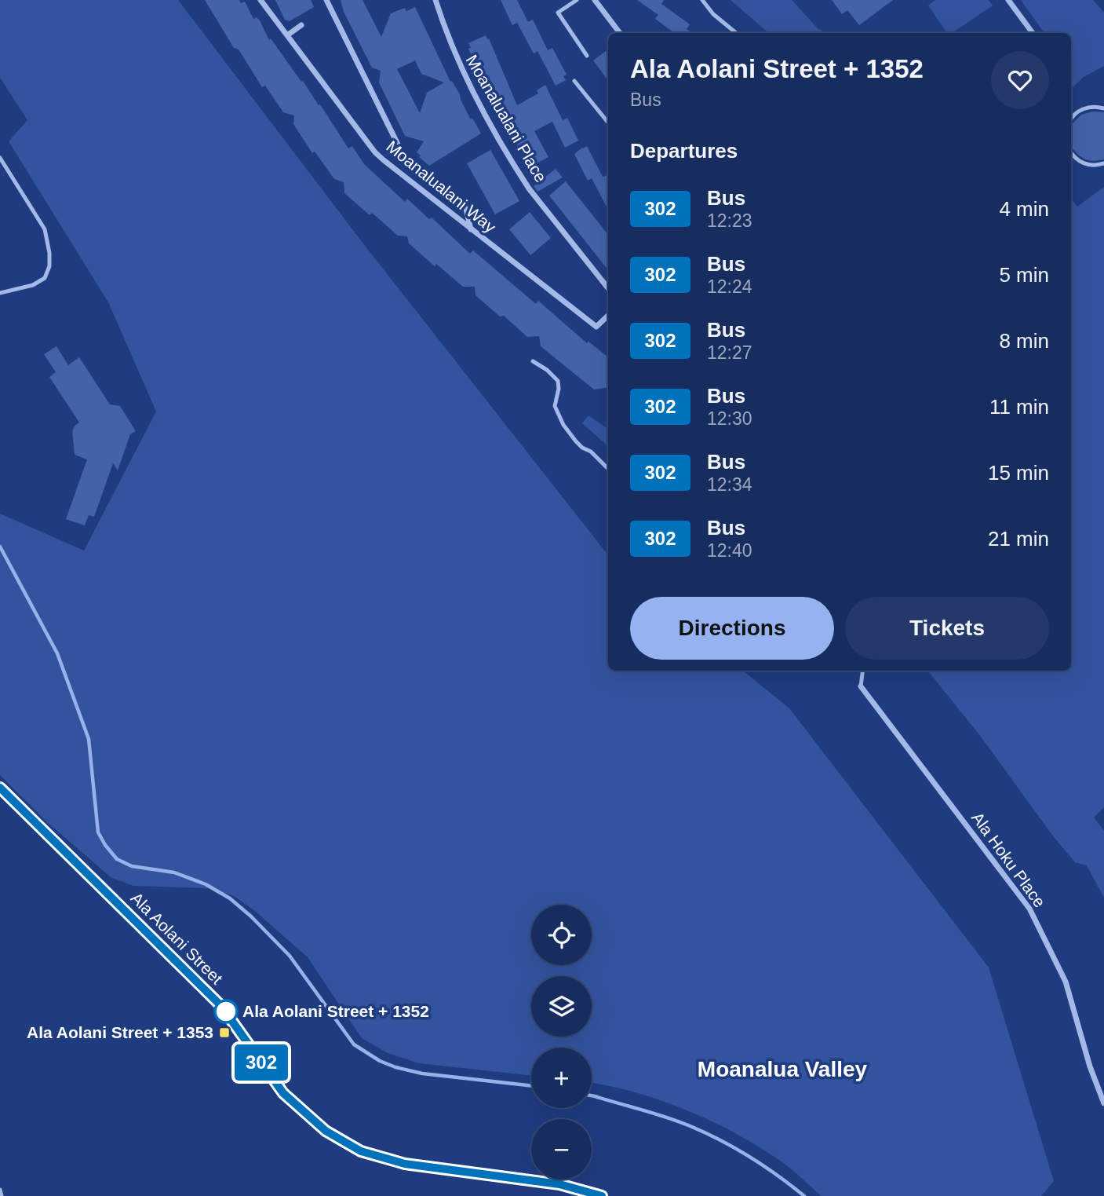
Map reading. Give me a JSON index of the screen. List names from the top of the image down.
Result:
{
  "streets": {
    "street": [
      "Moanalualani Place",
      "Moanalualani Way",
      "Ala Hoku Place",
      "Ala Aolani Street"
    ]
  },
  "districts": ["Moanalua Valley"],
  "places": {
    "other": ["Ala Aolani Street + 1352"],
    "transit": ["Ala Aolani Street + 1353"]
  },
  "lines": ["bus line 302"],
  "page": {
    "on_map": "302",
    "heading": [
      ["Ala Aolani Street + 1352", "Bus"],
      "Departures"
    ],
    "list": [
      {
        "mark": "302",
        "name": "Bus",
        "note": "12:23",
        "value": "4 min"
      },
      {
        "mark": "302",
        "name": "Bus",
        "note": "12:24",
        "value": "5 min"
      },
      {
        "mark": "302",
        "name": "Bus",
        "note": "12:27",
        "value": "8 min"
      },
      {
        "mark": "302",
        "name": "Bus",
        "note": "12:30",
        "value": "11 min"
      },
      {
        "mark": "302",
        "name": "Bus",
        "note": "12:34",
        "value": "15 min"
      },
      {
        "mark": "302",
        "name": "Bus",
        "note": "12:40",
        "value": "21 min"
      }
    ],
    "buttons": ["Directions", "Tickets"],
    "map_buttons": ["+", "−"]
  }
}
